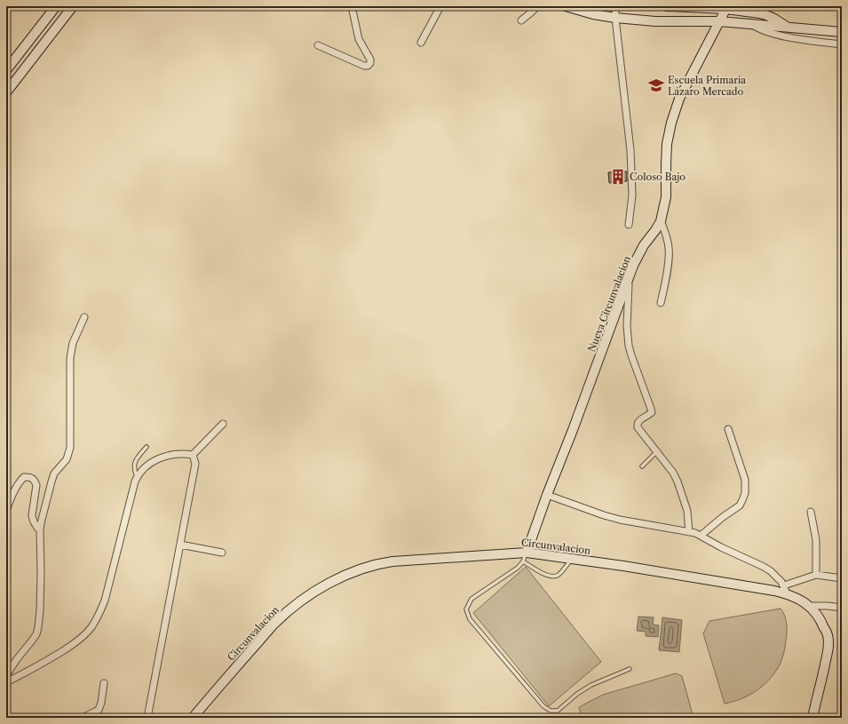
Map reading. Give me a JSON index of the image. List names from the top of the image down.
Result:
{
  "streets": {
    "street": ["Nueva Circunvalacion", "Circunvalacion"]
  },
  "crossings": [
    ["Nueva Circunvalacion", "Circunvalacion"]
  ],
  "places": {
    "school or university": ["Escuela Primaria Lázaro Mercado"],
    "building": ["Coloso Bajo"]
  }
}
